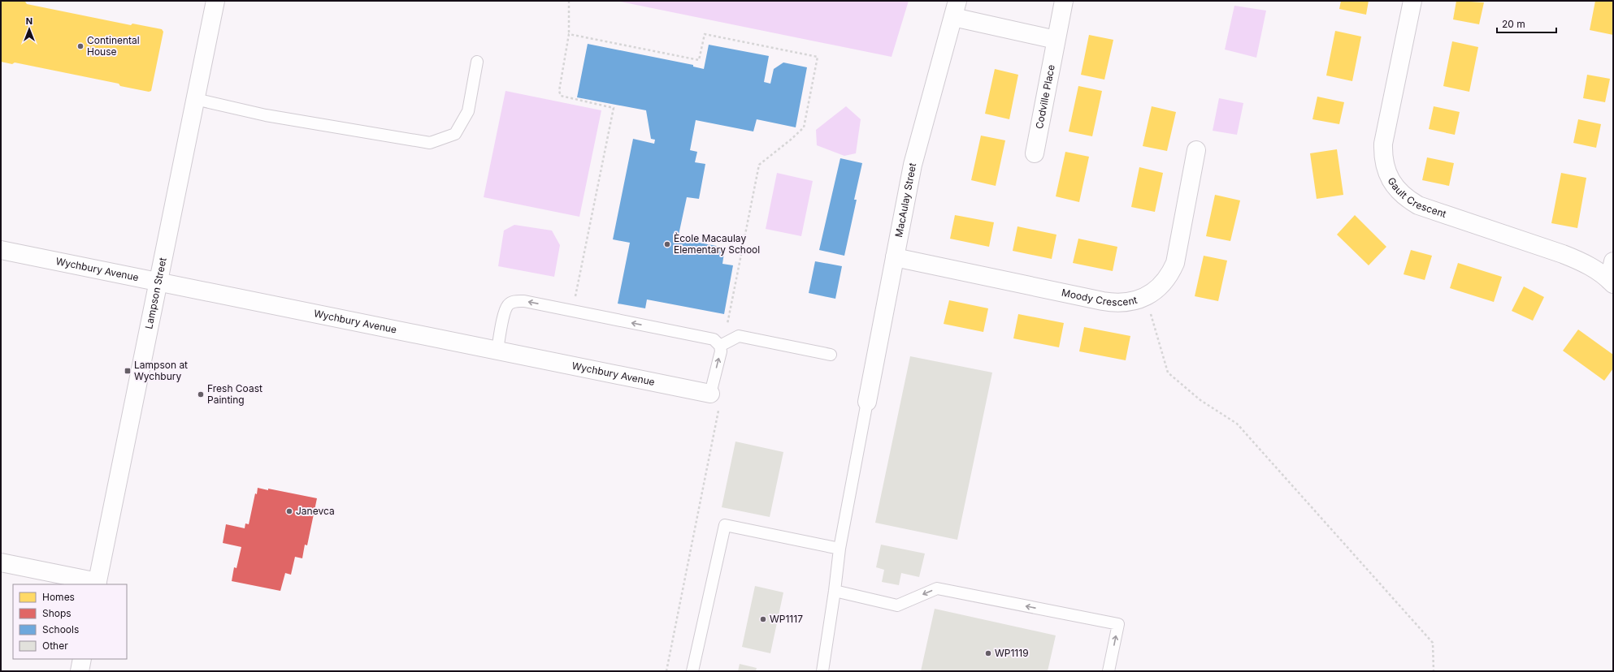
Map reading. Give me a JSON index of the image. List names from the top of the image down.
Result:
{
  "streets": {
    "street": [
      "Codville Place",
      "Gault Crescent",
      "MacAulay Street",
      "Wychbury Avenue",
      "Lampson Street",
      "Moody Crescent"
    ]
  },
  "crossings": [
    ["MacAulay Street", "Moody Crescent"],
    ["Wychbury Avenue", "Lampson Street"]
  ],
  "places": {
    "other": [
      "Continental House",
      "Ècole Macaulay Elementary School",
      "Fresh Coast Painting",
      "Janevca",
      "WP1117",
      "WP1119"
    ],
    "transit": ["Lampson at Wychbury"]
  },
  "legend": [
    "Homes",
    "Shops",
    "Schools",
    "Other"
  ],
  "scale_bar": "20 m",
  "north": "top"
}
